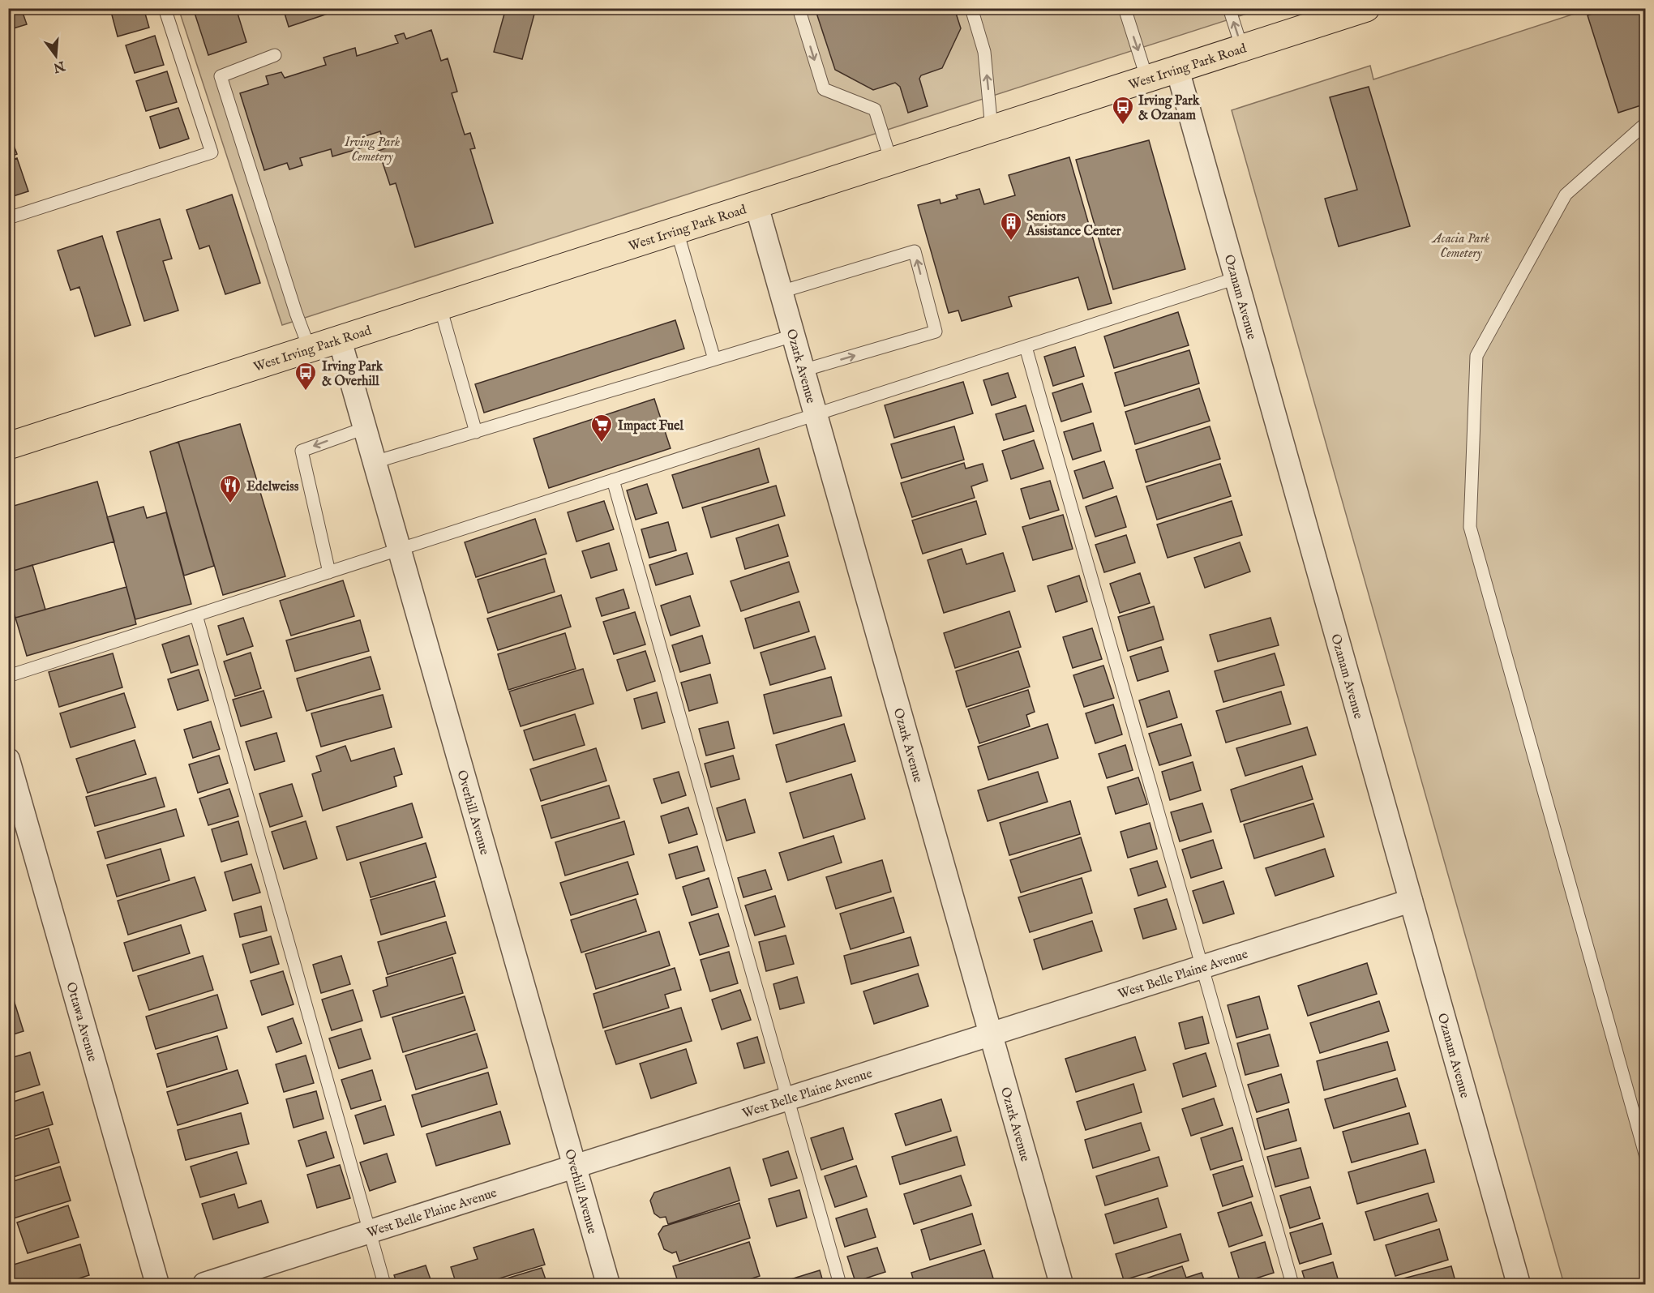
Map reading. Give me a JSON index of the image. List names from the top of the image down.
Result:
{
  "streets": {
    "main road": ["West Irving Park Road"],
    "street": [
      "Ozanam Avenue",
      "Ozark Avenue",
      "Overhill Avenue",
      "West Belle Plaine Avenue",
      "Ottawa Avenue"
    ]
  },
  "crossings": [
    ["West Irving Park Road", "Ozanam Avenue"],
    ["West Irving Park Road", "Ozark Avenue"],
    ["West Irving Park Road", "Overhill Avenue"],
    ["Ozanam Avenue", "West Belle Plaine Avenue"],
    ["Ozark Avenue", "West Belle Plaine Avenue"],
    ["Overhill Avenue", "West Belle Plaine Avenue"]
  ],
  "parks": ["Irving Park Cemetery", "Acacia Park Cemetery"],
  "places": {
    "bus stop": ["Irving Park & Ozanam", "Irving Park & Overhill"],
    "building": ["Seniors Assistance Center"],
    "supermarket": ["Impact Fuel"],
    "restaurant": ["Edelweiss"]
  },
  "north": "bottom"
}
